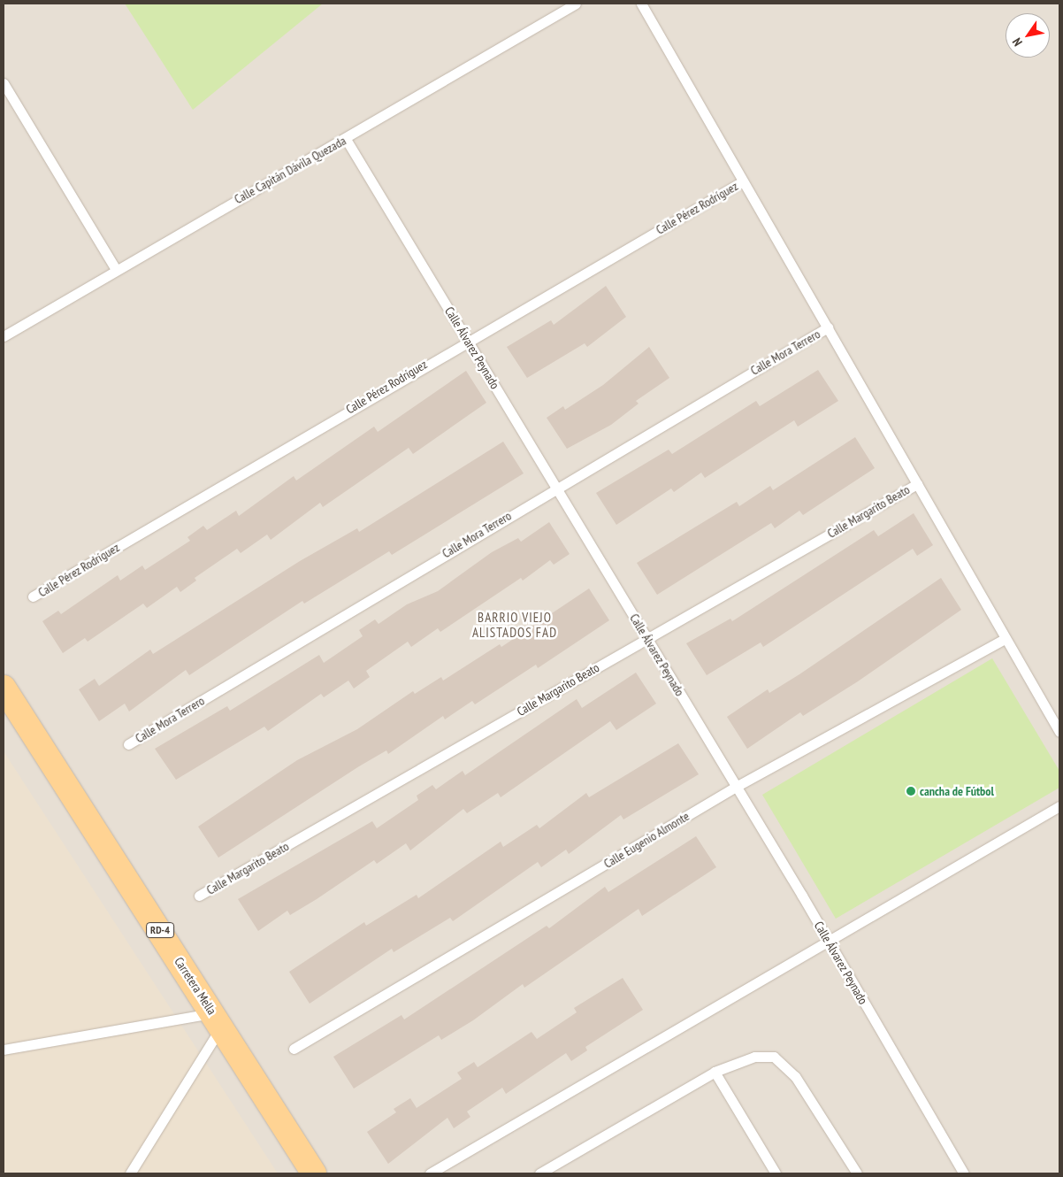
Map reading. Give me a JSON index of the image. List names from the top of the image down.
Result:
{
  "streets": {
    "main road": ["RD-4", "Carretera Mella"],
    "lane": [
      "Calle Capitán Dávila Quezada",
      "Calle Pérez Rodríguez",
      "Calle Álvarez Peynado",
      "Calle Mora Terrero",
      "Calle Margarito Beato",
      "Calle Eugenio Almonte"
    ]
  },
  "crossings": [
    ["Calle Capitán Dávila Quezada", "Calle Álvarez Peynado"],
    ["Calle Pérez Rodríguez", "Calle Álvarez Peynado"],
    ["Calle Álvarez Peynado", "Calle Mora Terrero"],
    ["Calle Álvarez Peynado", "Calle Margarito Beato"],
    ["Calle Álvarez Peynado", "Calle Eugenio Almonte"]
  ],
  "districts": ["BARRIO VIEJO ALISTADOS FAD"],
  "places": ["cancha de Fútbol"],
  "north": "bottom left"
}
